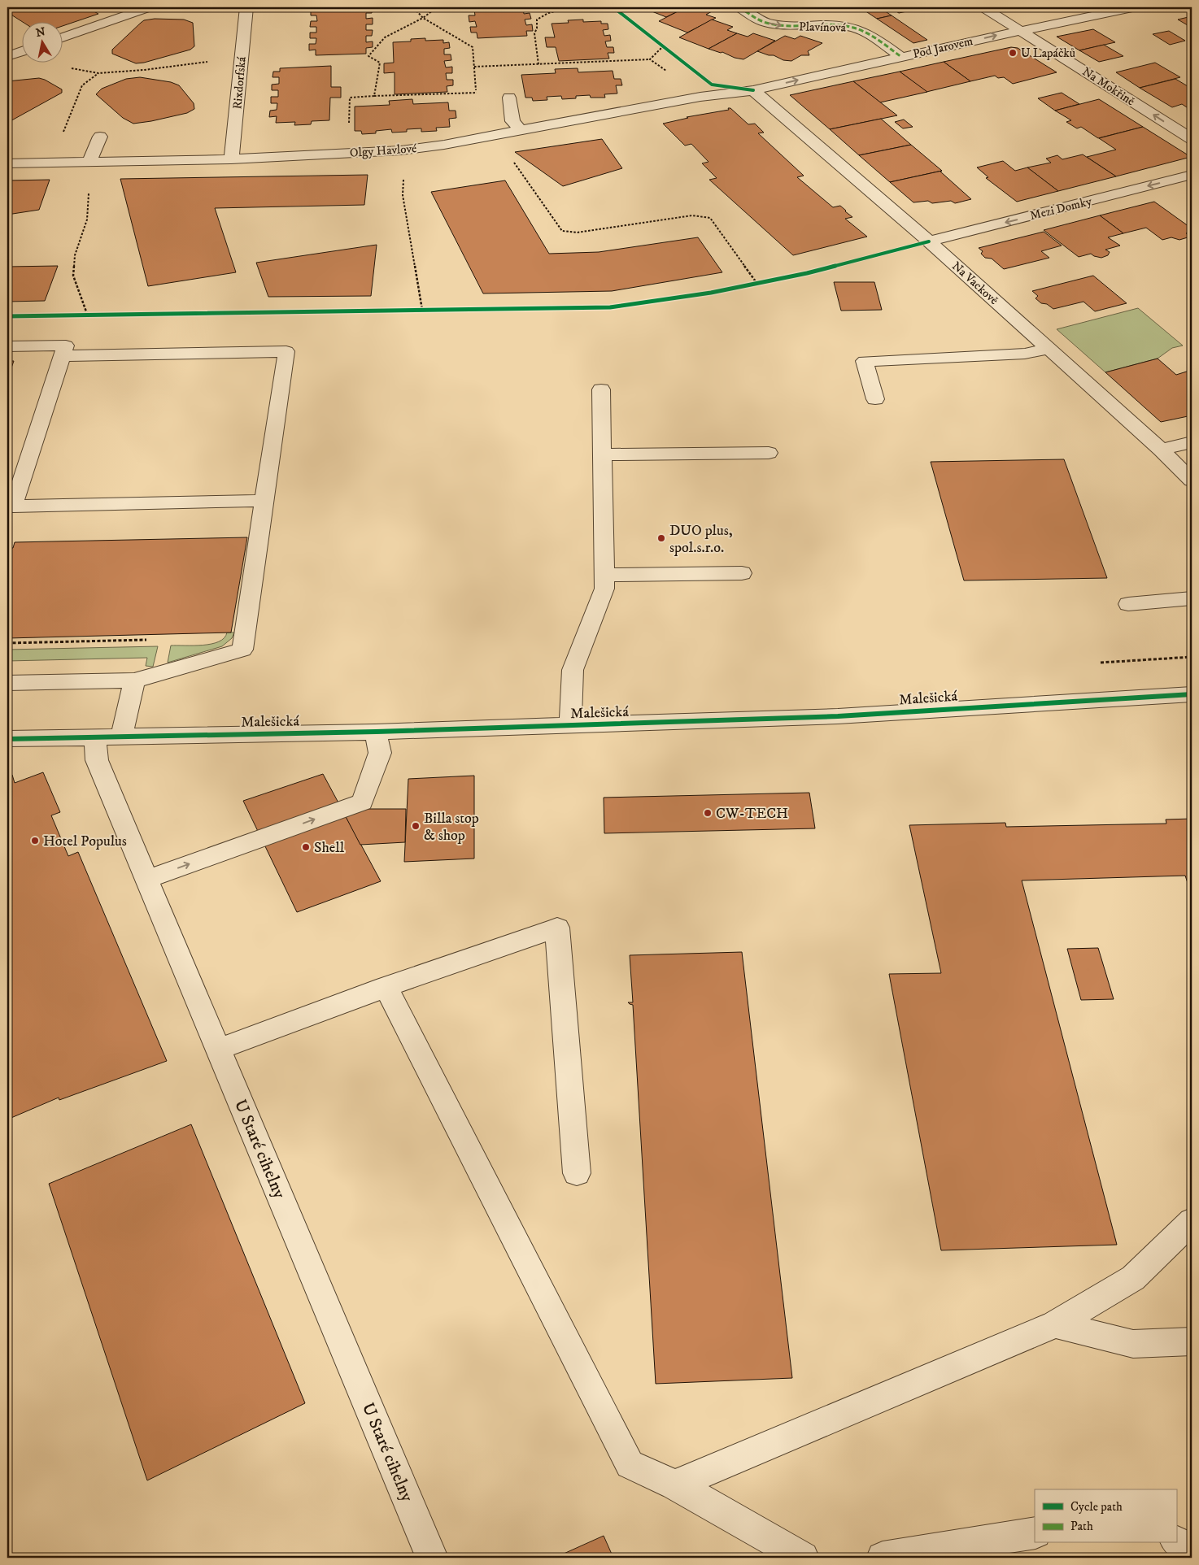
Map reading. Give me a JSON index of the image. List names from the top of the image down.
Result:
{
  "streets": {
    "street": [
      "Plavínová",
      "Pod Jarovem",
      "Rixdorfská",
      "Na Mokřině",
      "Olgy Havlové",
      "Mezi Domky",
      "Na Vackově",
      "Malešická",
      "U Staré cihelny"
    ]
  },
  "crossings": [
    ["Plavínová", "Pod Jarovem"],
    ["Pod Jarovem", "Na Mokřině"],
    ["Pod Jarovem", "Olgy Havlové"],
    ["Pod Jarovem", "Na Vackově"],
    ["Rixdorfská", "Olgy Havlové"],
    ["Olgy Havlové", "Na Vackově"],
    ["Mezi Domky", "Na Vackově"],
    ["Malešická", "U Staré cihelny"]
  ],
  "one_way": [
    "Plavínová",
    "Pod Jarovem",
    "Na Mokřině",
    "Mezi Domky"
  ],
  "places": [
    "U Lapáčků",
    "DUO plus, spol.s.r.o.",
    "CW-TECH",
    "Billa stop & shop",
    "Hotel Populus",
    "Shell"
  ],
  "legend": ["Cycle path", "Path"],
  "north": "top"
}
